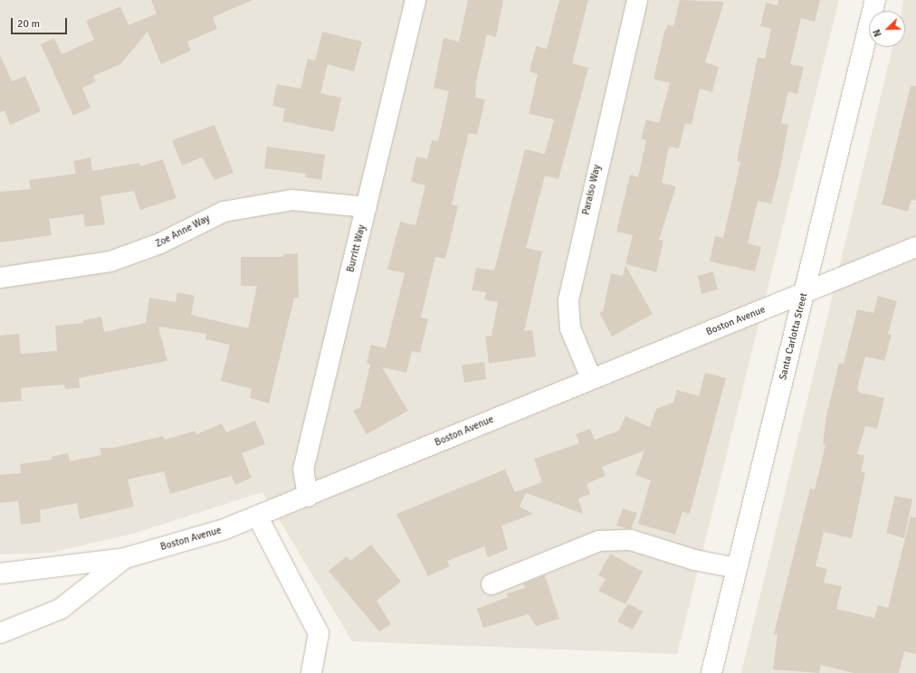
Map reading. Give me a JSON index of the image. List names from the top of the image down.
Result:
{
  "streets": {
    "street": [
      "Paraiso Way",
      "Zoe Anne Way",
      "Burritt Way",
      "Boston Avenue",
      "Santa Carlotta Street"
    ]
  },
  "crossings": [
    ["Paraiso Way", "Boston Avenue"],
    ["Zoe Anne Way", "Burritt Way"],
    ["Burritt Way", "Boston Avenue"],
    ["Boston Avenue", "Santa Carlotta Street"]
  ],
  "scale_bar": "20 m",
  "north": "bottom left"
}
